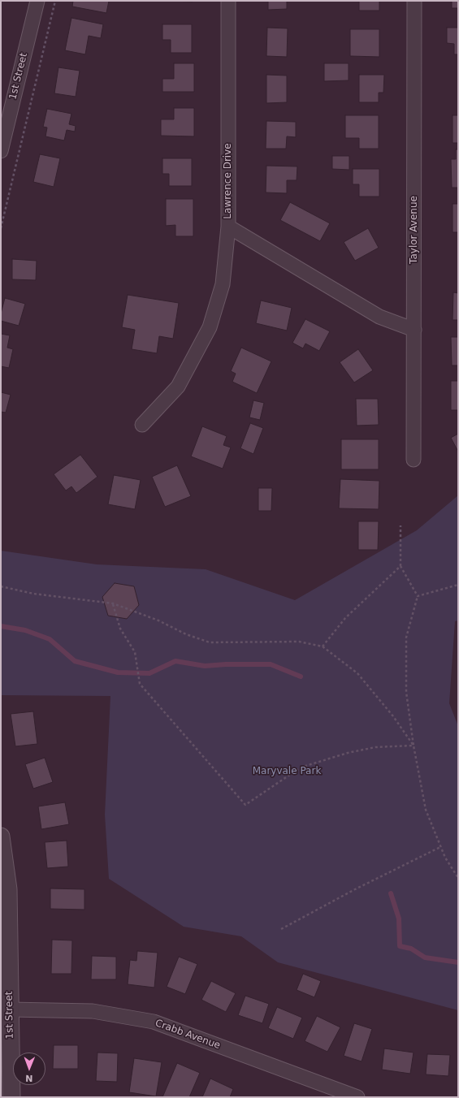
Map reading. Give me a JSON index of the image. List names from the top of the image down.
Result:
{
  "streets": {
    "street": [
      "1st Street",
      "Lawrence Drive",
      "Taylor Avenue",
      "Crabb Avenue"
    ]
  },
  "crossings": [
    ["1st Street", "Crabb Avenue"],
    ["Lawrence Drive", "Taylor Avenue"]
  ],
  "parks": ["Maryvale Park"],
  "north": "bottom"
}
